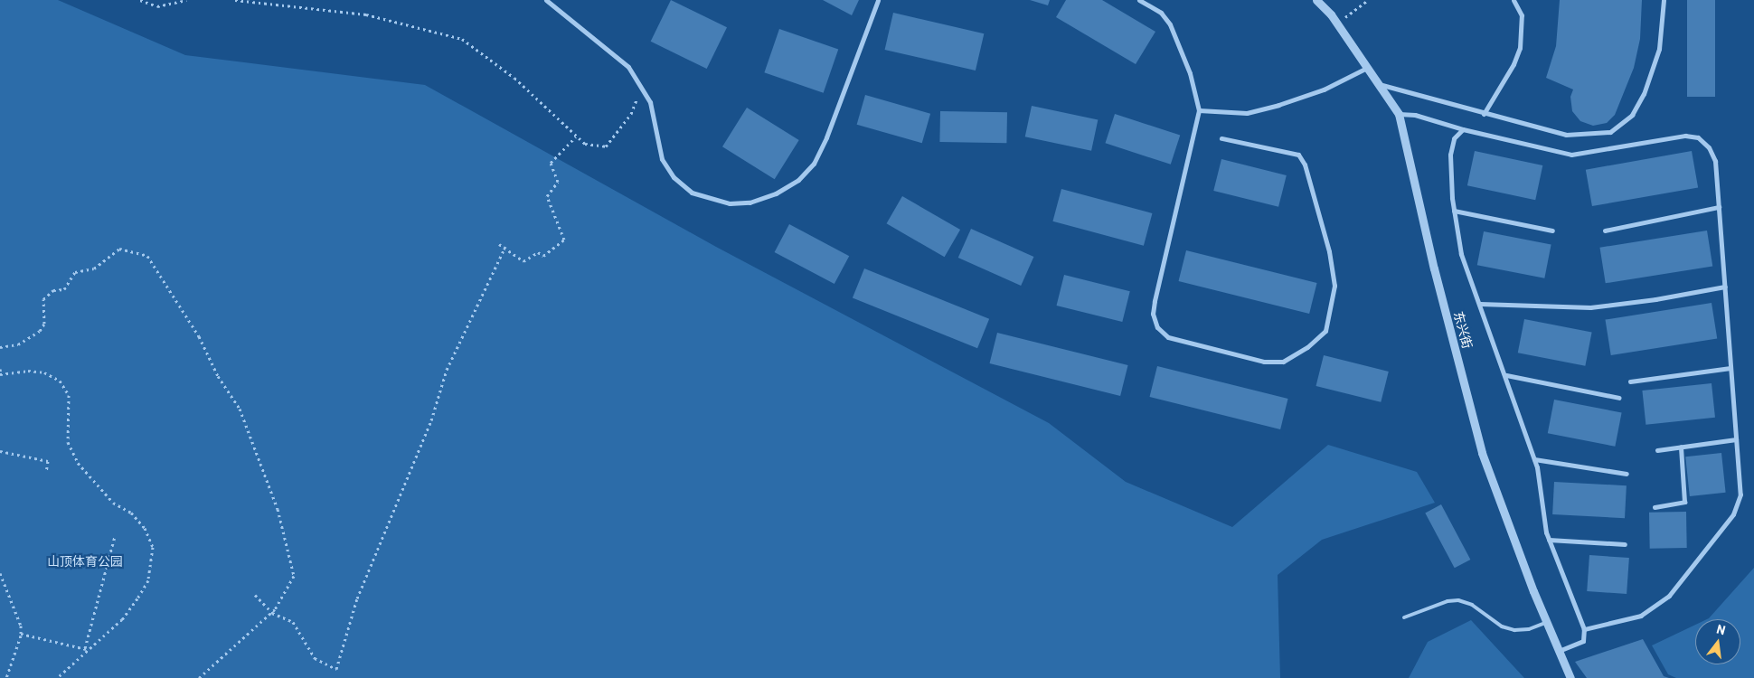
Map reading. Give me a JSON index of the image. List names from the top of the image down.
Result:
{
  "streets": {
    "street": ["东兴街"]
  },
  "parks": ["山顶体育公园"],
  "north": "top"
}
